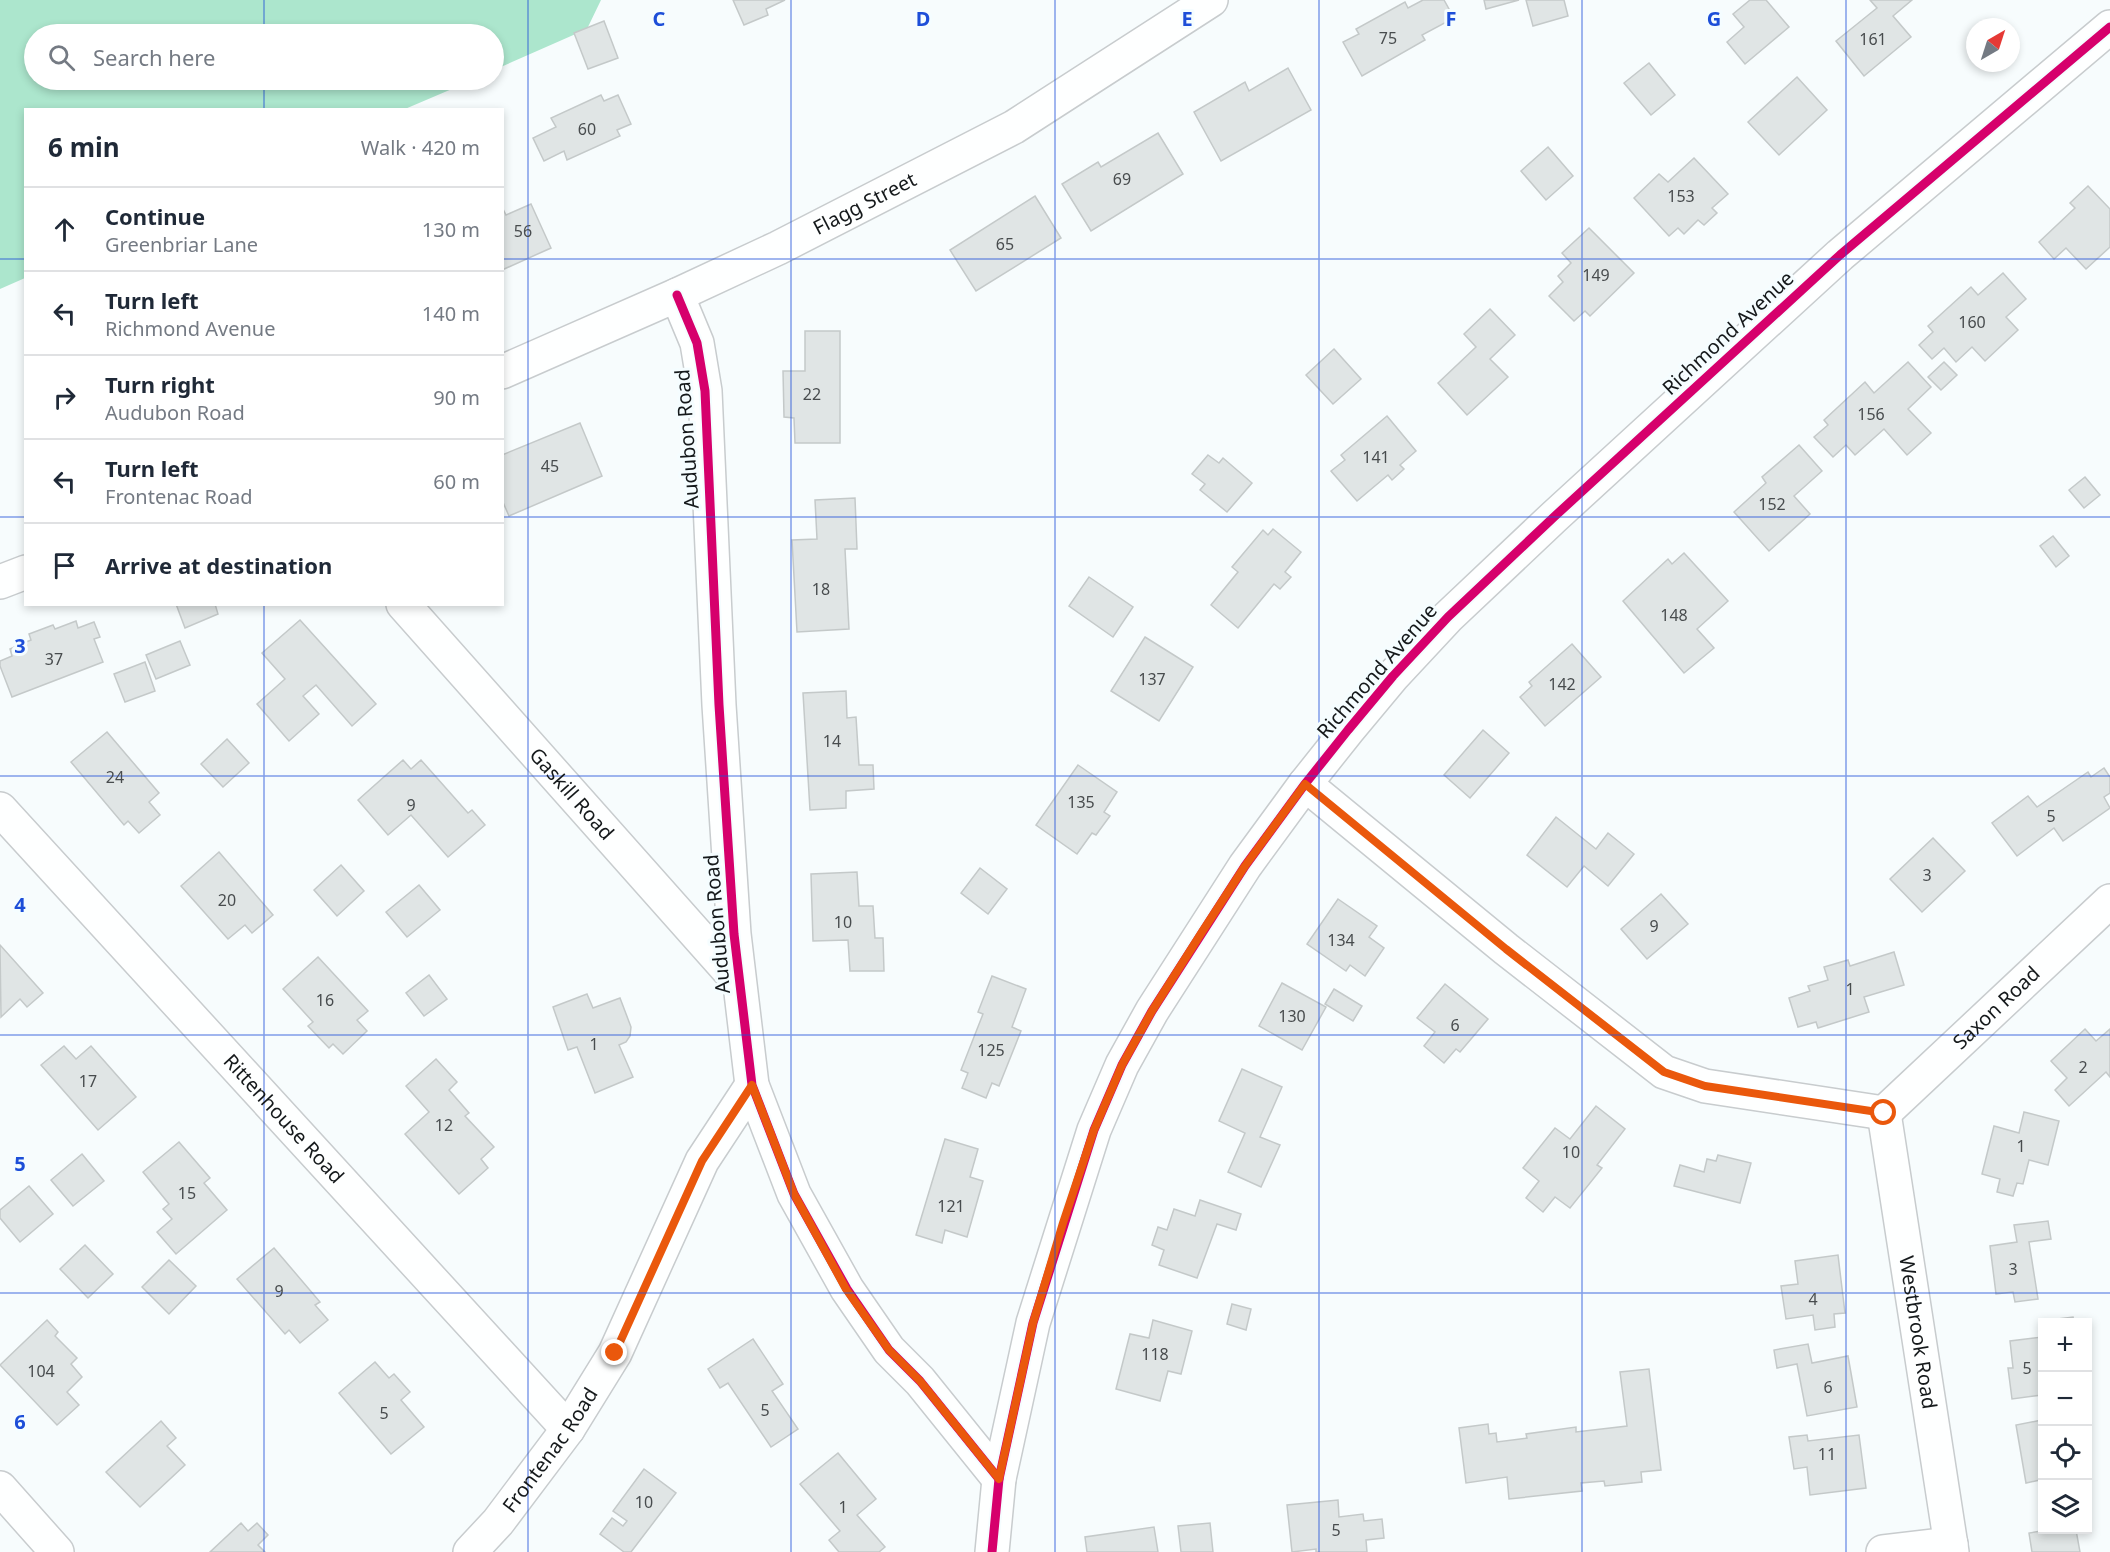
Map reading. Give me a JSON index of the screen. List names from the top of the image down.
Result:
{
  "streets": {
    "street": [
      "Flagg Street",
      "Richmond Avenue",
      "Audubon Road",
      "Gaskill Road",
      "Saxon Road",
      "Rittenhouse Road",
      "Westbrook Road",
      "Frontenac Road"
    ]
  },
  "crossings": [
    ["Flagg Street", "Audubon Road"],
    ["Richmond Avenue", "Audubon Road"],
    ["Audubon Road", "Gaskill Road"],
    ["Audubon Road", "Frontenac Road"],
    ["Saxon Road", "Westbrook Road"],
    ["Rittenhouse Road", "Frontenac Road"]
  ],
  "house_numbers": [
    "75",
    "161",
    "60",
    "69",
    "153",
    "56",
    "65",
    "149",
    "160",
    "22",
    "156",
    "141",
    "45",
    "152",
    "18",
    "148",
    "37",
    "137",
    "142",
    "14",
    "24",
    "135",
    "9",
    "5",
    "3",
    "20",
    "10",
    "9",
    "134",
    "1",
    "16",
    "130",
    "6",
    "1",
    "125",
    "2",
    "17",
    "12",
    "1",
    "10",
    "15",
    "121",
    "3",
    "9",
    "4",
    "118",
    "5",
    "104",
    "6",
    "5",
    "5",
    "11",
    "10",
    "1",
    "5"
  ],
  "north": "top right",
  "page": {
    "search": "Search here",
    "heading": ["6 min", "Walk · 420 m"],
    "list": [
      ["Continue", "Greenbriar Lane", "130 m"],
      ["Turn left", "Richmond Avenue", "140 m"],
      ["Turn right", "Audubon Road", "90 m"],
      ["Turn left", "Frontenac Road", "60 m"],
      "Arrive at destination"
    ],
    "map_buttons": ["+", "−"]
  },
  "grid": {
    "columns": [
      "C",
      "D",
      "E",
      "F",
      "G"
    ],
    "rows": [
      "3",
      "4",
      "5",
      "6"
    ]
  }
}
